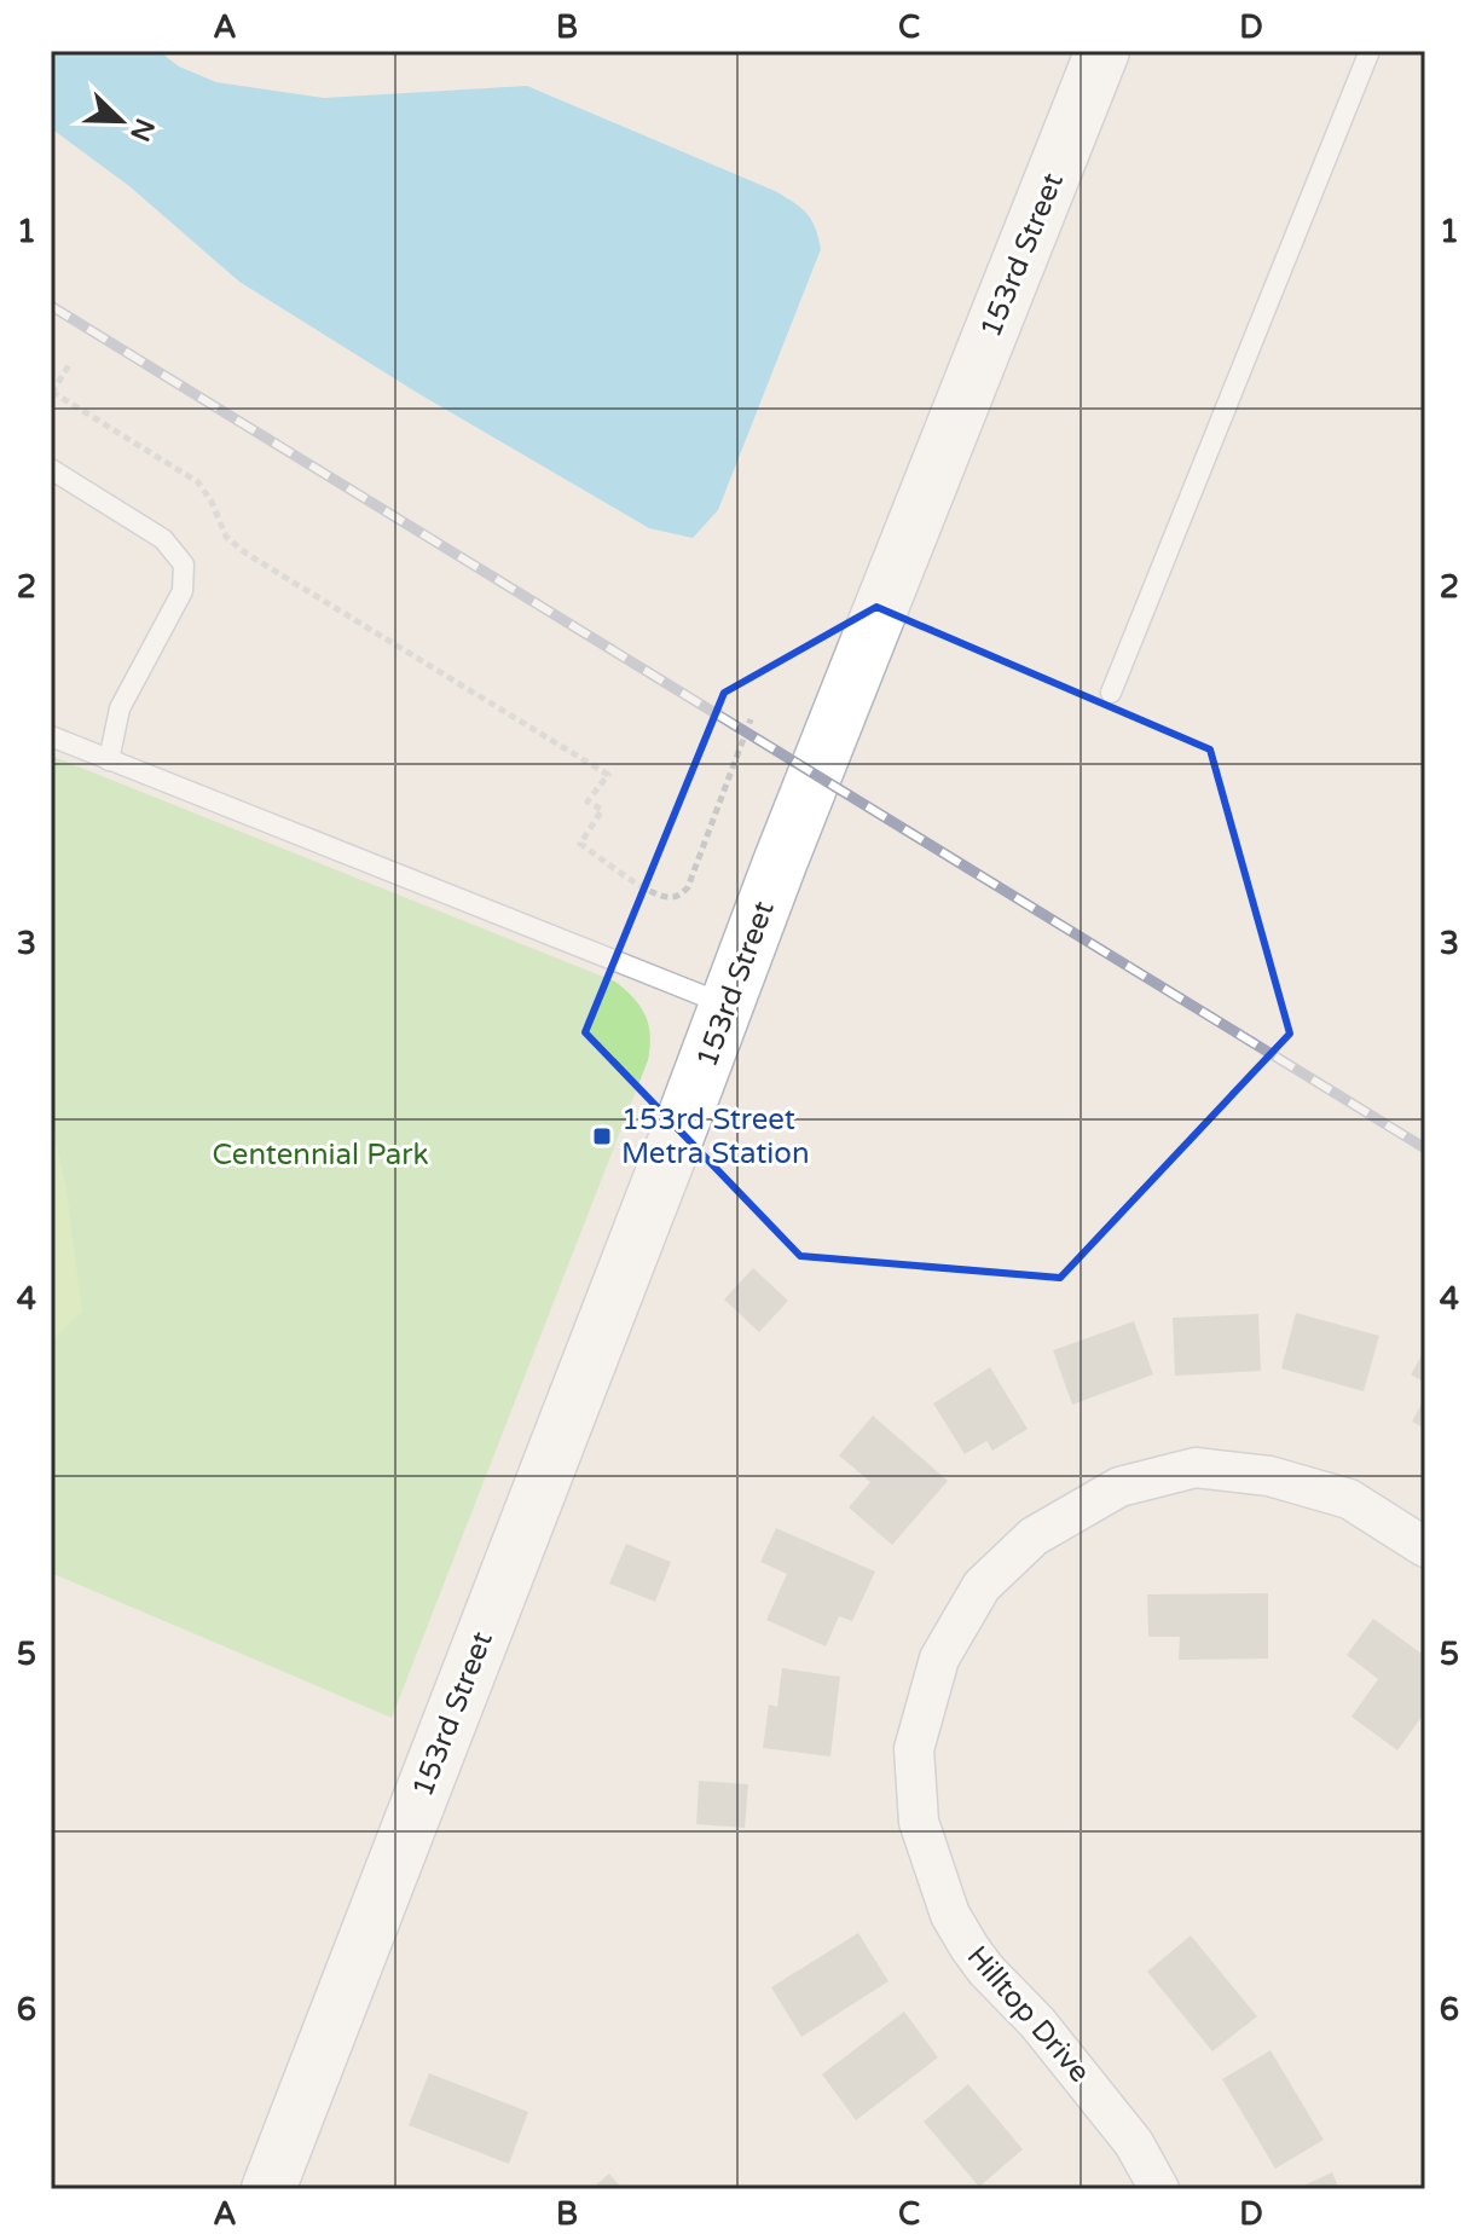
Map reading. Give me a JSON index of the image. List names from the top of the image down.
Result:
{
  "streets": {
    "street": ["153rd Street", "Hilltop Drive"]
  },
  "parks": ["Centennial Park"],
  "places": {
    "transit": ["153rd Street Metra Station"]
  },
  "north": "bottom right",
  "grid": {
    "columns": [
      "A",
      "B",
      "C",
      "D"
    ],
    "rows": [
      "1",
      "2",
      "3",
      "4",
      "5",
      "6"
    ]
  }
}
